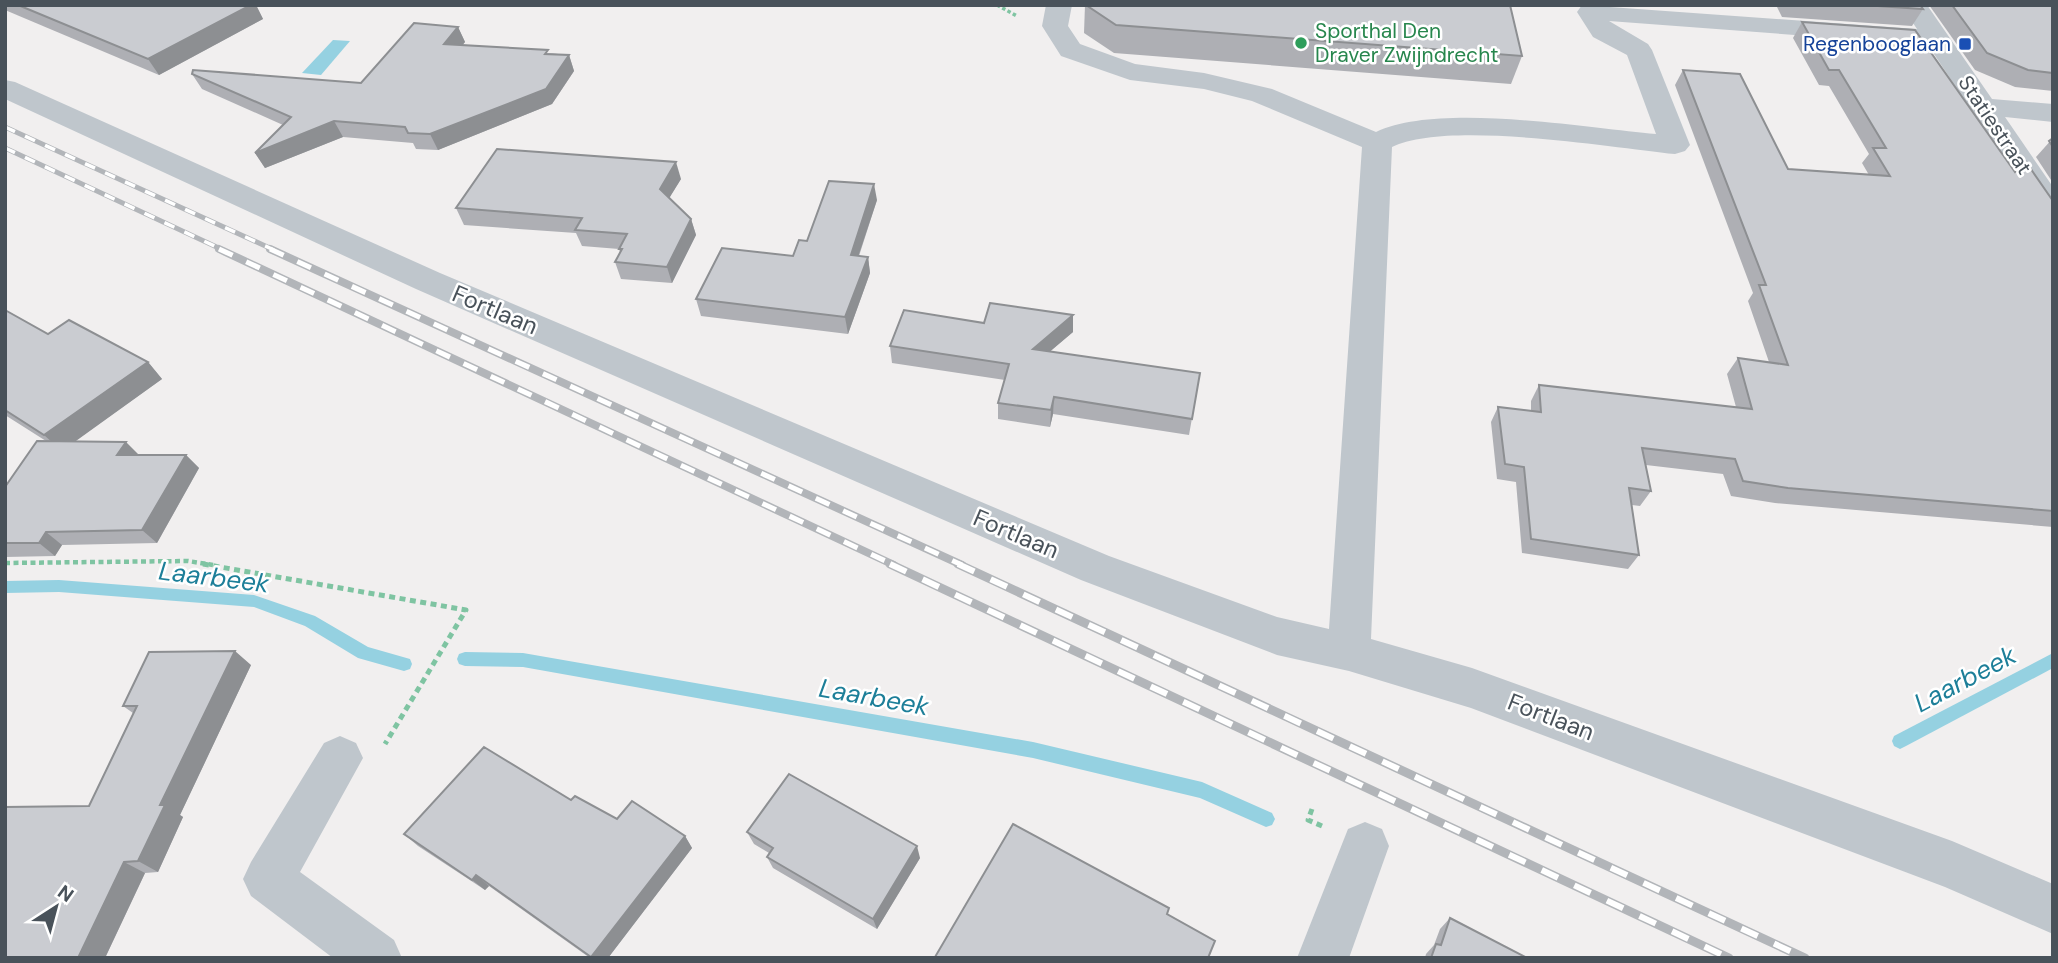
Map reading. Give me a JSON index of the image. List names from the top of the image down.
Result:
{
  "streets": {
    "street": ["Statiestraat", "Fortlaan"]
  },
  "water": ["Laarbeek"],
  "places": {
    "other": ["Sporthal Den Draver Zwijndrecht"],
    "transit": ["Regenbooglaan"]
  },
  "north": "top right"
}
